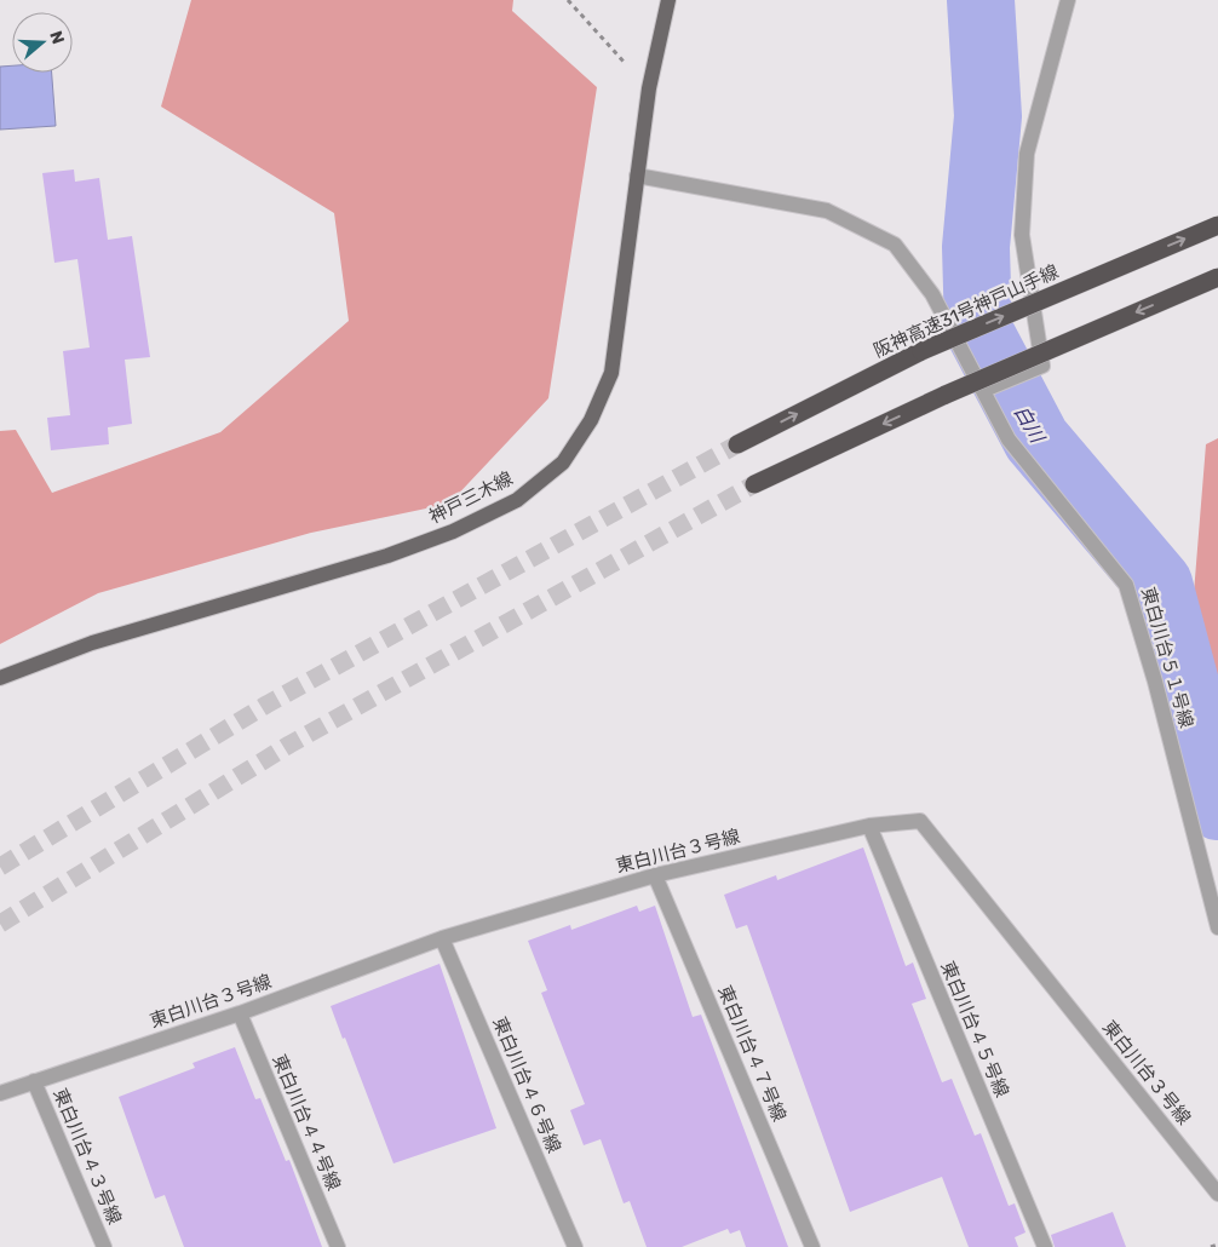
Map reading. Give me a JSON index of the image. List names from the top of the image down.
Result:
{
  "streets": {
    "highway": ["阪神高速31号神戸山手線"],
    "main road": ["神戸三木線"],
    "street": [
      "東白川台５１号線",
      "東白川台３号線",
      "東白川台４５号線",
      "東白川台４７号線",
      "東白川台４６号線",
      "東白川台４４号線",
      "東白川台４３号線"
    ]
  },
  "crossings": [
    ["神戸三木線", "東白川台５１号線"],
    ["東白川台３号線", "東白川台４５号線"],
    ["東白川台３号線", "東白川台４７号線"],
    ["東白川台３号線", "東白川台４６号線"],
    ["東白川台３号線", "東白川台４４号線"],
    ["東白川台３号線", "東白川台４３号線"]
  ],
  "water": ["白川"],
  "north": "right"
}
